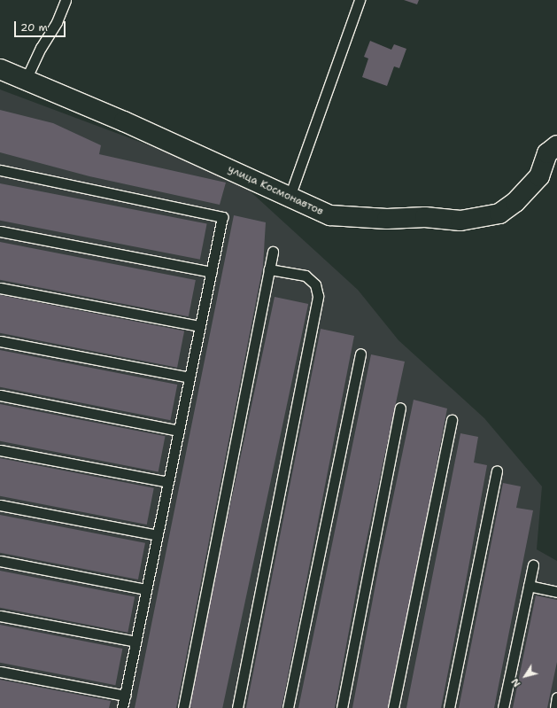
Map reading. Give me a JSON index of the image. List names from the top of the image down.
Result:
{
  "streets": {
    "street": ["улица Космонавтов"]
  },
  "scale_bar": "20 m",
  "north": "bottom left"
}
